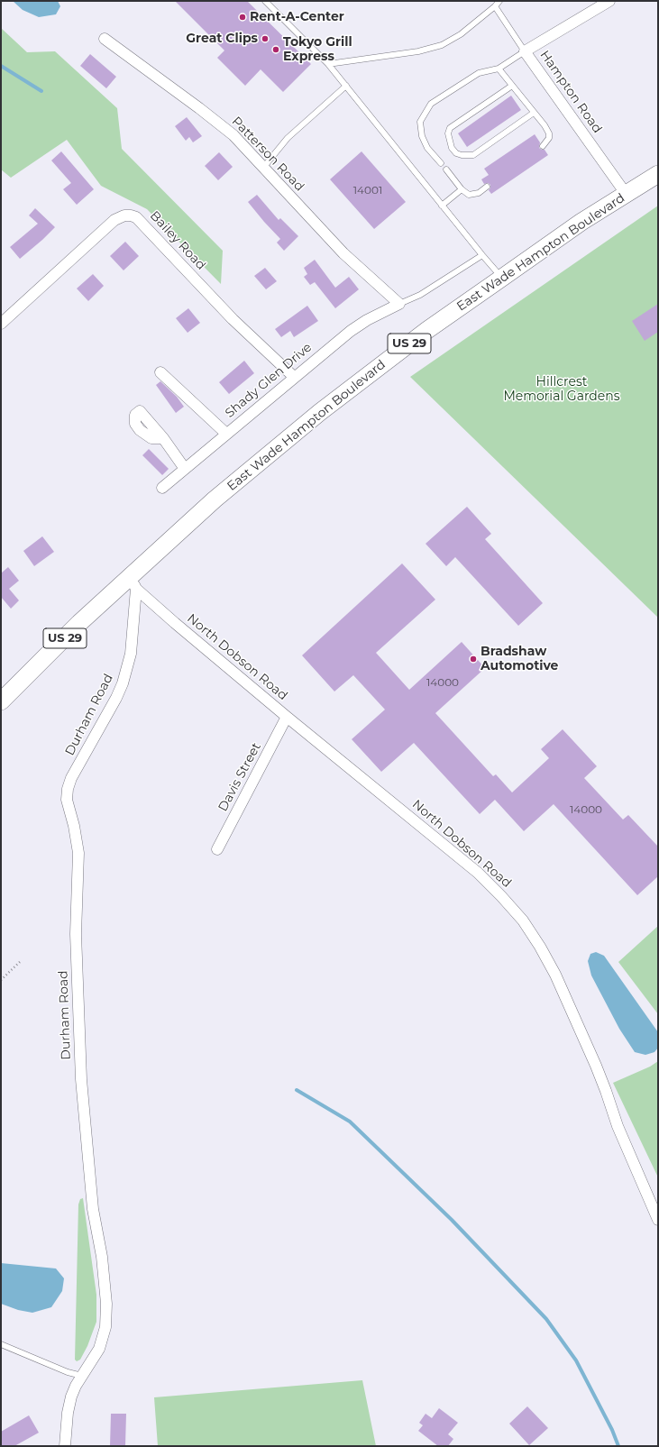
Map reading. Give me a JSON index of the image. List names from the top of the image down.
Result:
{
  "streets": {
    "main road": ["East Wade Hampton Boulevard", "US 29"],
    "street": [
      "Hampton Road",
      "Patterson Road",
      "Bailey Road",
      "Shady Glen Drive",
      "North Dobson Road",
      "Durham Road",
      "Davis Street"
    ]
  },
  "crossings": [
    ["Hampton Road", "East Wade Hampton Boulevard"],
    ["Patterson Road", "Shady Glen Drive"],
    ["Bailey Road", "Shady Glen Drive"],
    ["East Wade Hampton Boulevard", "North Dobson Road"],
    ["East Wade Hampton Boulevard", "Durham Road"],
    ["North Dobson Road", "Durham Road"],
    ["North Dobson Road", "Davis Street"]
  ],
  "parks": ["Hillcrest Memorial Gardens"],
  "places": [
    "Rent-A-Center",
    "Great Clips",
    "Tokyo Grill Express",
    "Bradshaw Automotive"
  ],
  "house_numbers": ["14001", "14000", "14000"]
}
